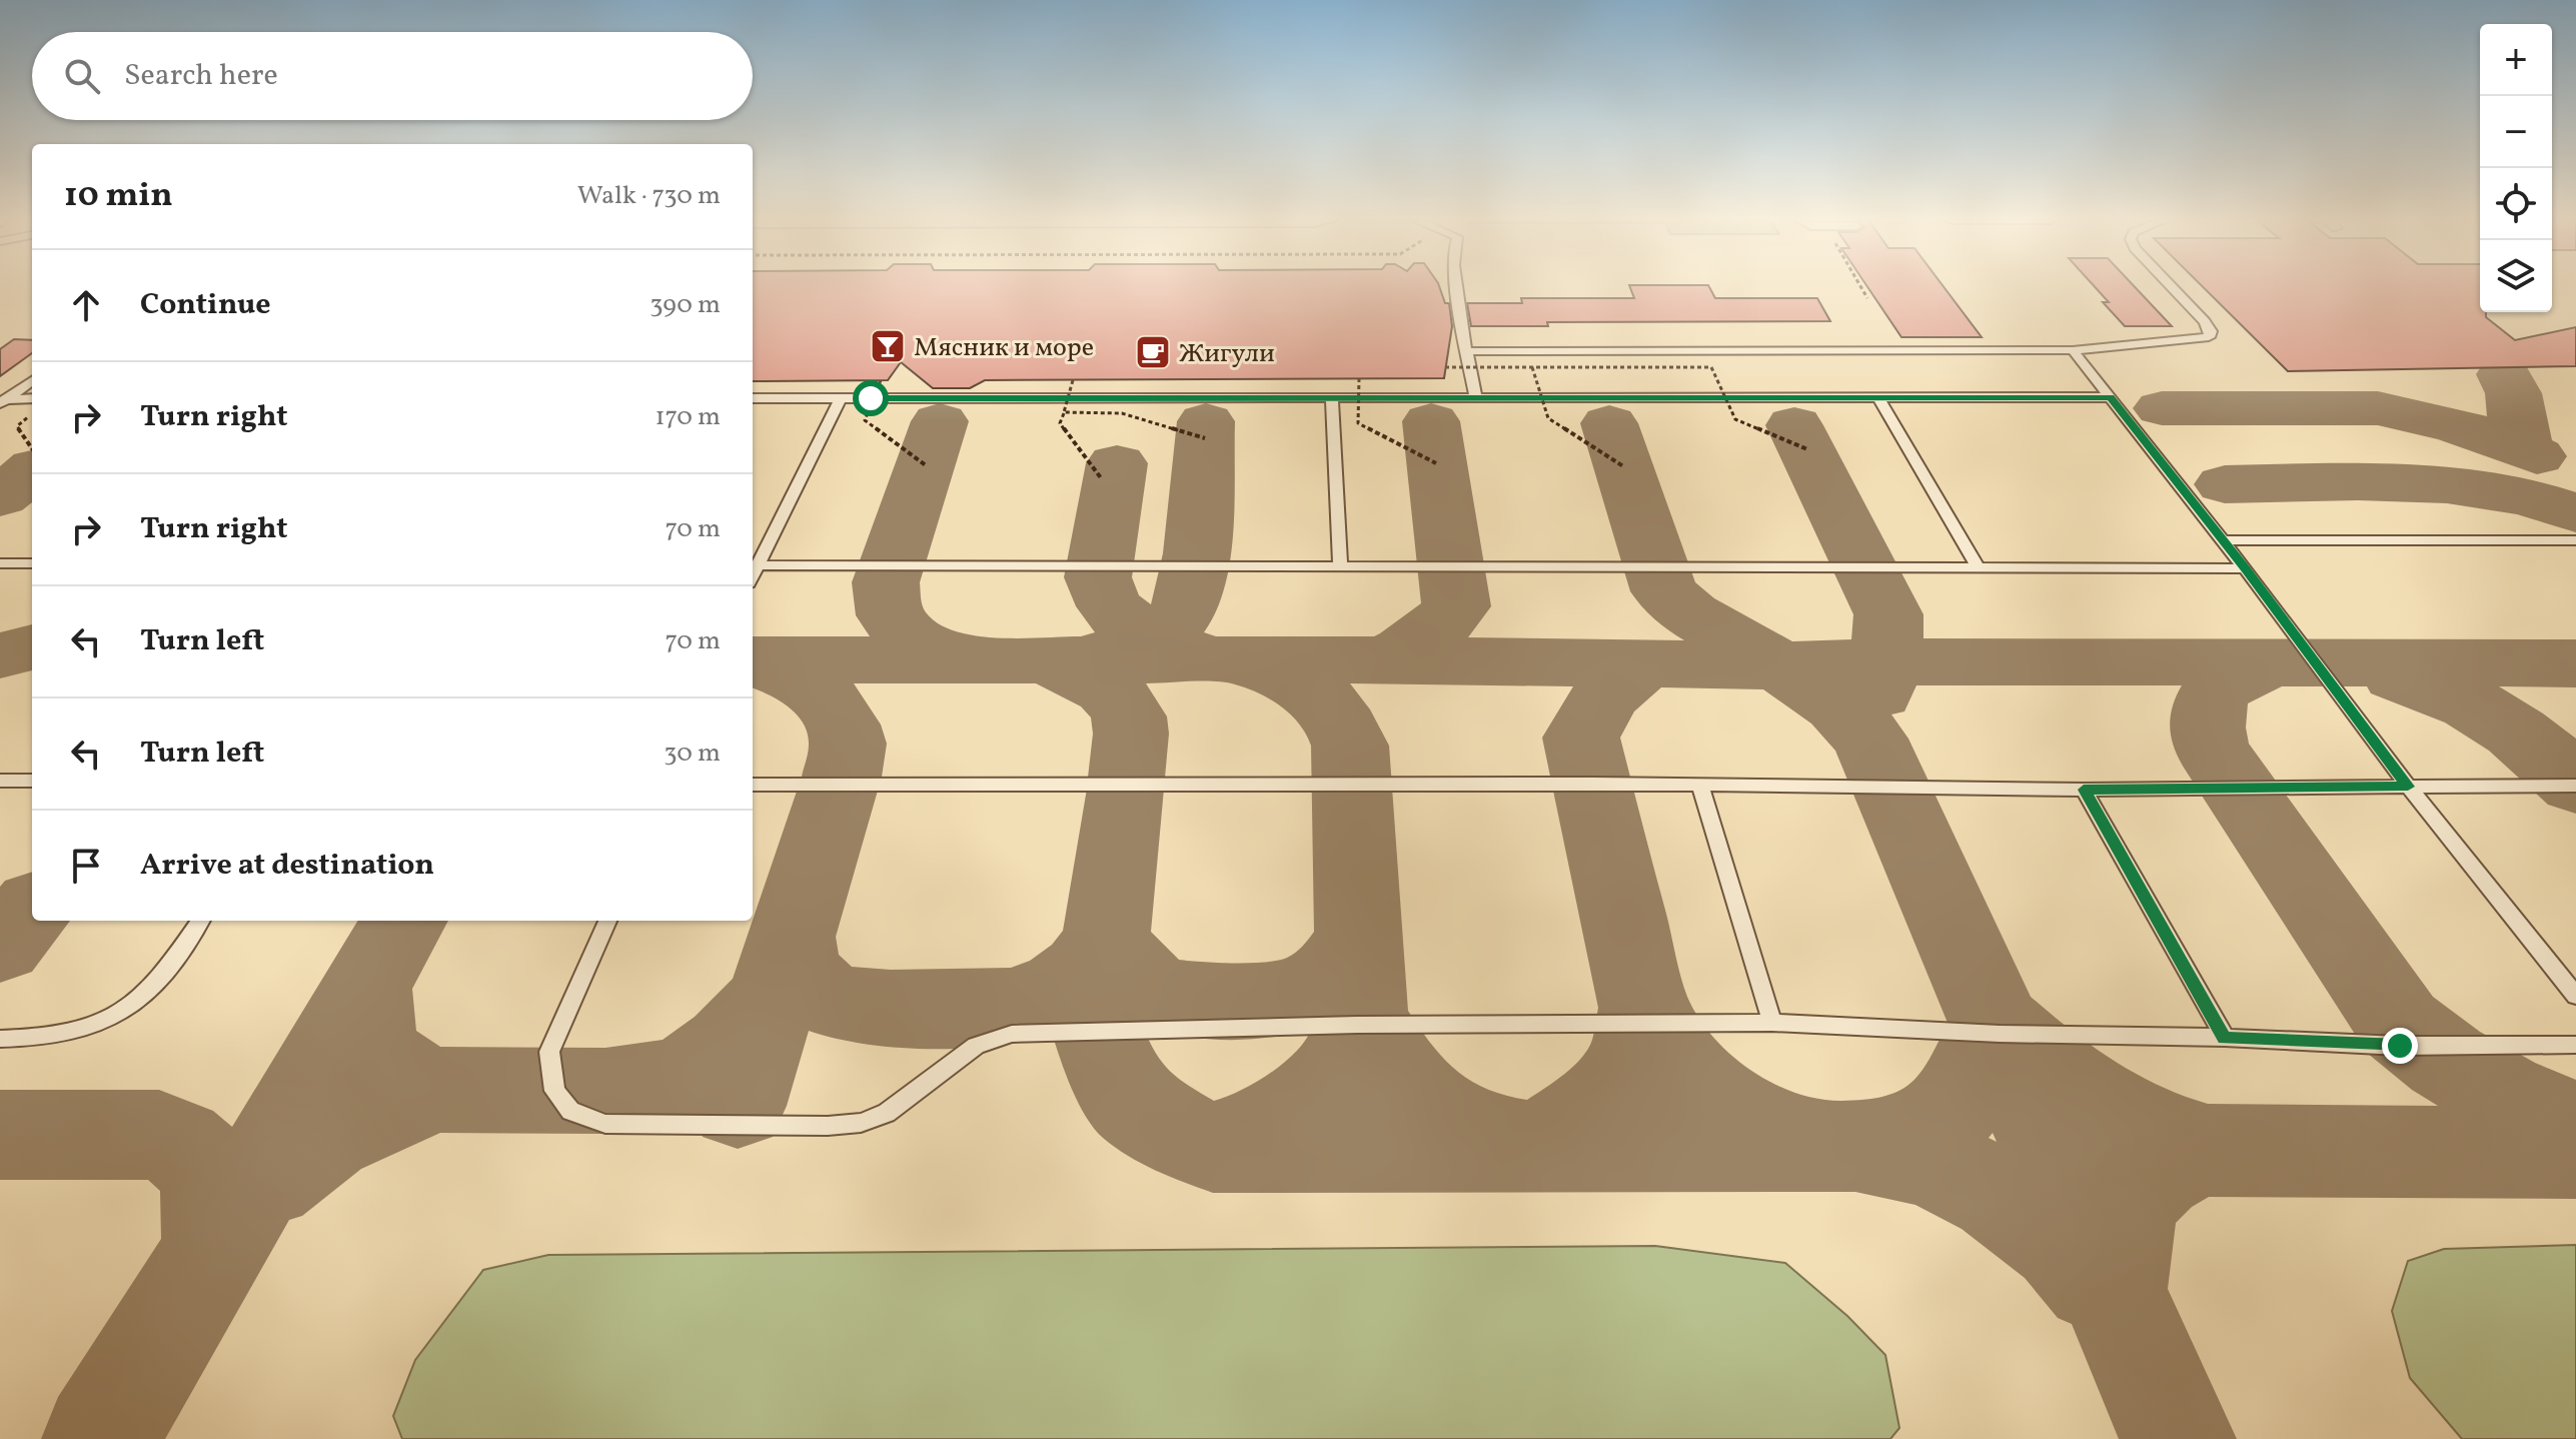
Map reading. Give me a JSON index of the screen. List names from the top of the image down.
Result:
{
  "places": {
    "bar": ["Мясник и море"],
    "cafe": ["Жигули"]
  },
  "page": {
    "map_buttons": ["+", "−"],
    "search": "Search here",
    "heading": ["10 min", "Walk · 730 m"],
    "list": [
      ["Continue", "390 m"],
      ["Turn right", "170 m"],
      ["Turn right", "70 m"],
      ["Turn left", "70 m"],
      ["Turn left", "30 m"],
      "Arrive at destination"
    ]
  }
}
